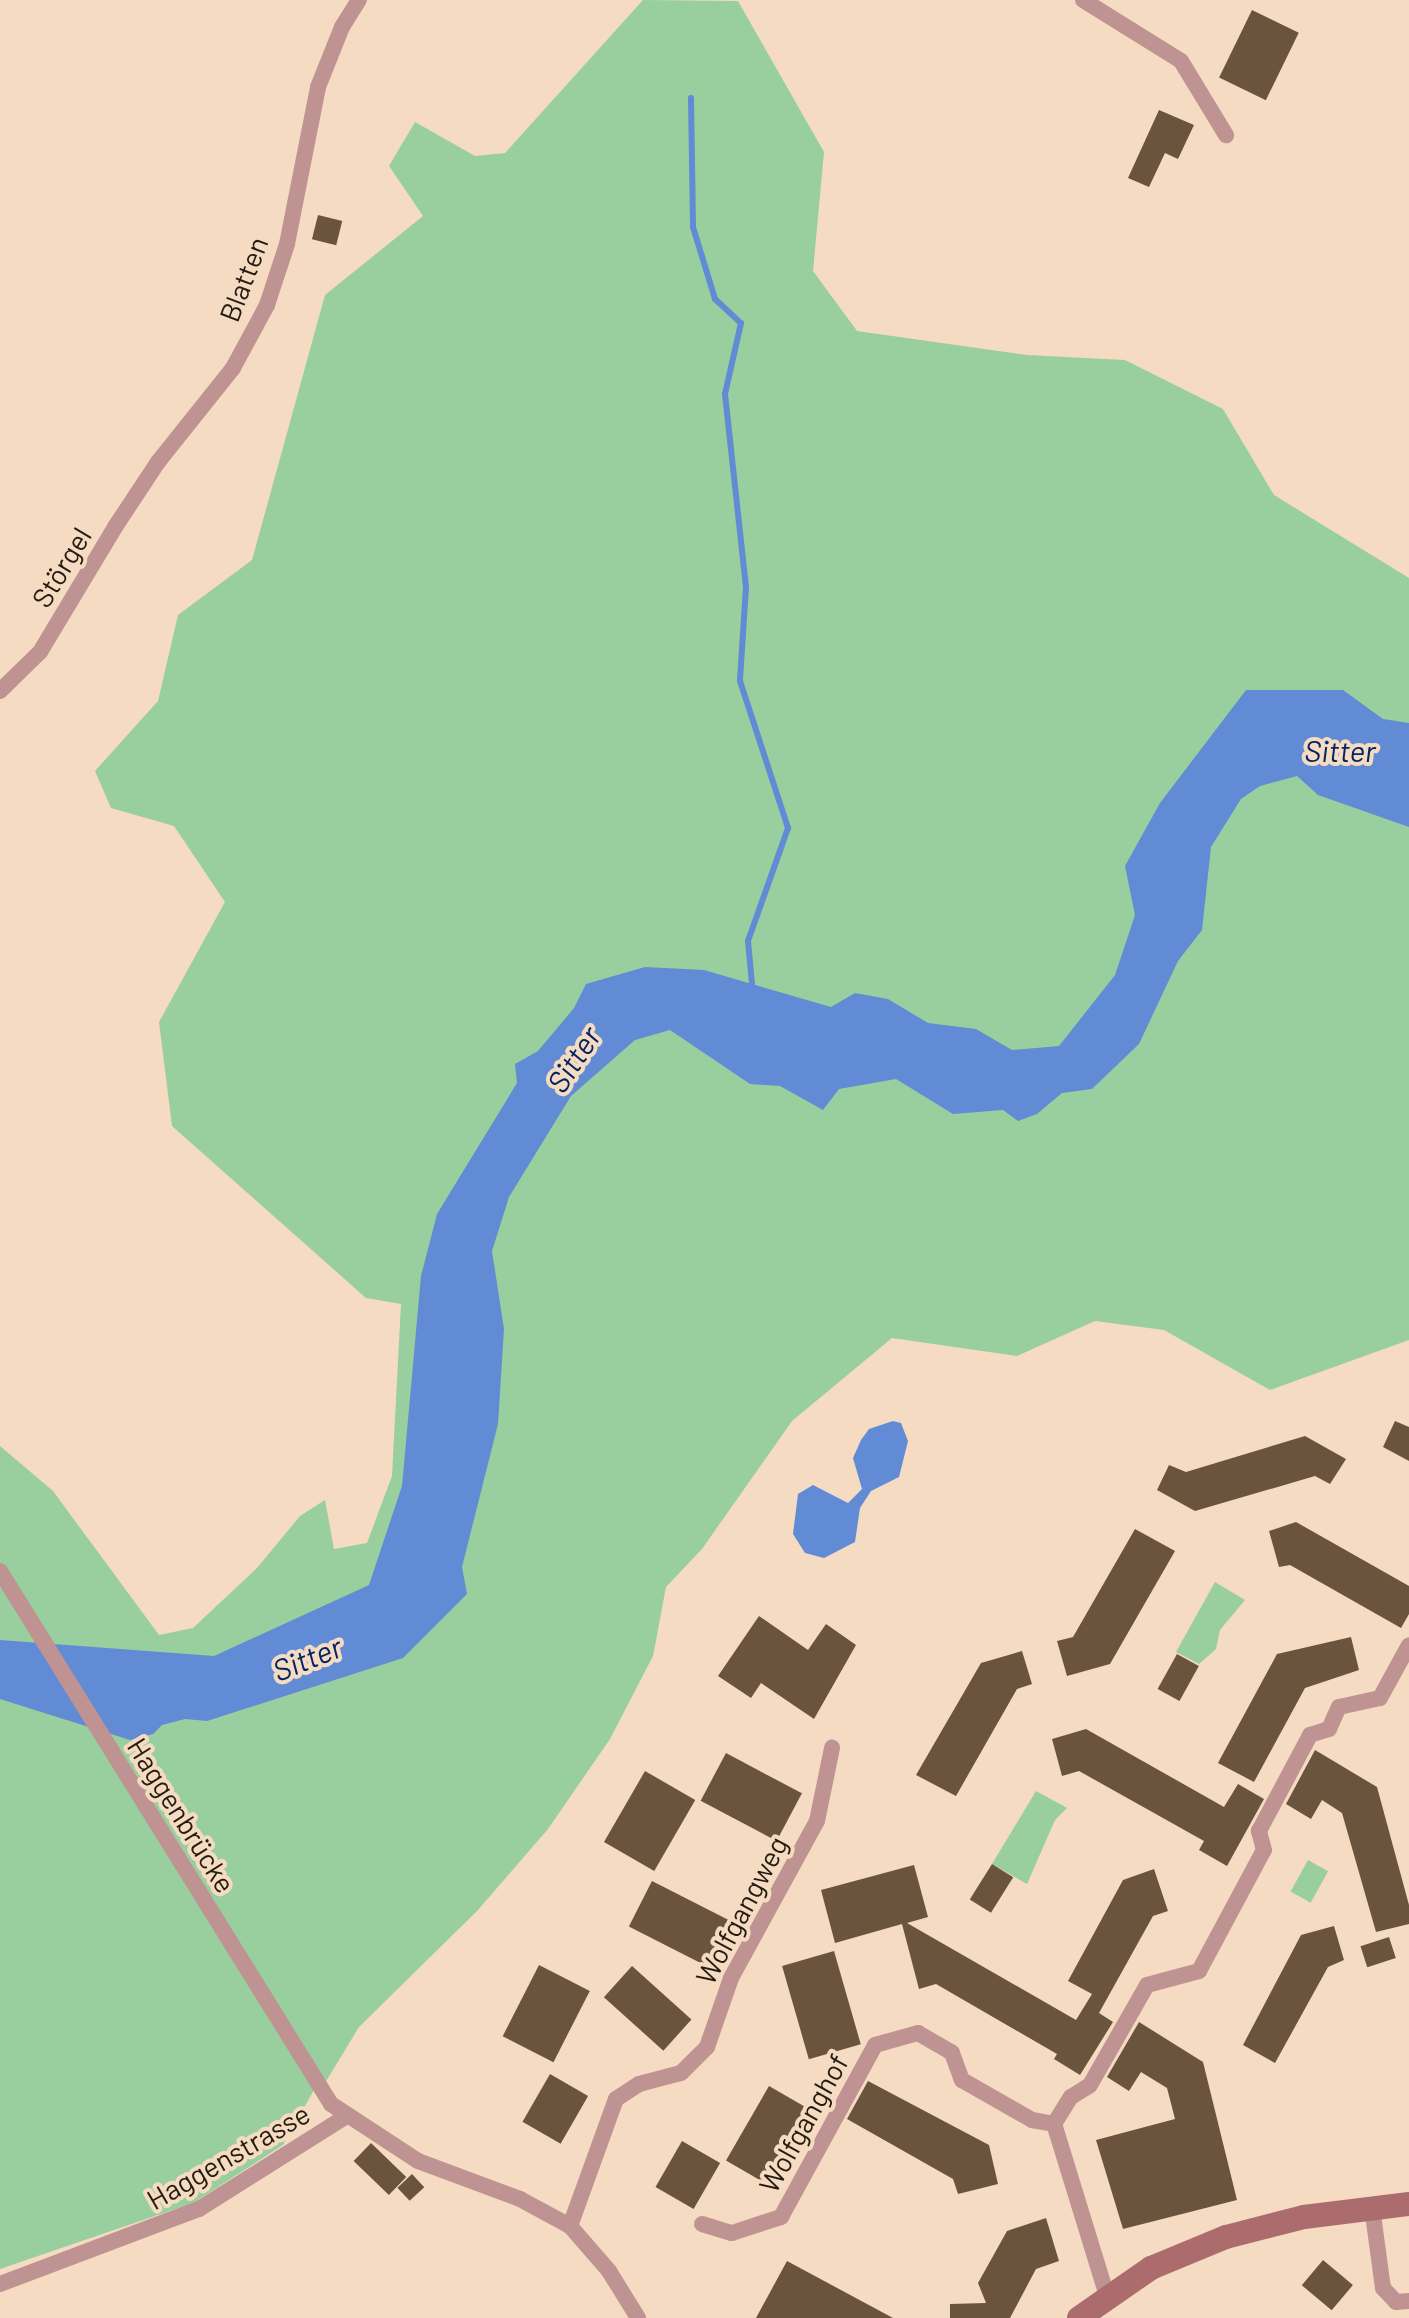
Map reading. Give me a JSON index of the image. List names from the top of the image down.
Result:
{
  "streets": {
    "street": [
      "Blatten",
      "Störgel",
      "Haggenbrücke",
      "Wolfgangweg",
      "Wolfganghof",
      "Haggenstrasse"
    ]
  },
  "crossings": [
    ["Blatten", "Störgel"],
    ["Haggenbrücke", "Haggenstrasse"],
    ["Wolfgangweg", "Haggenstrasse"]
  ],
  "water": ["Sitter"]
}
